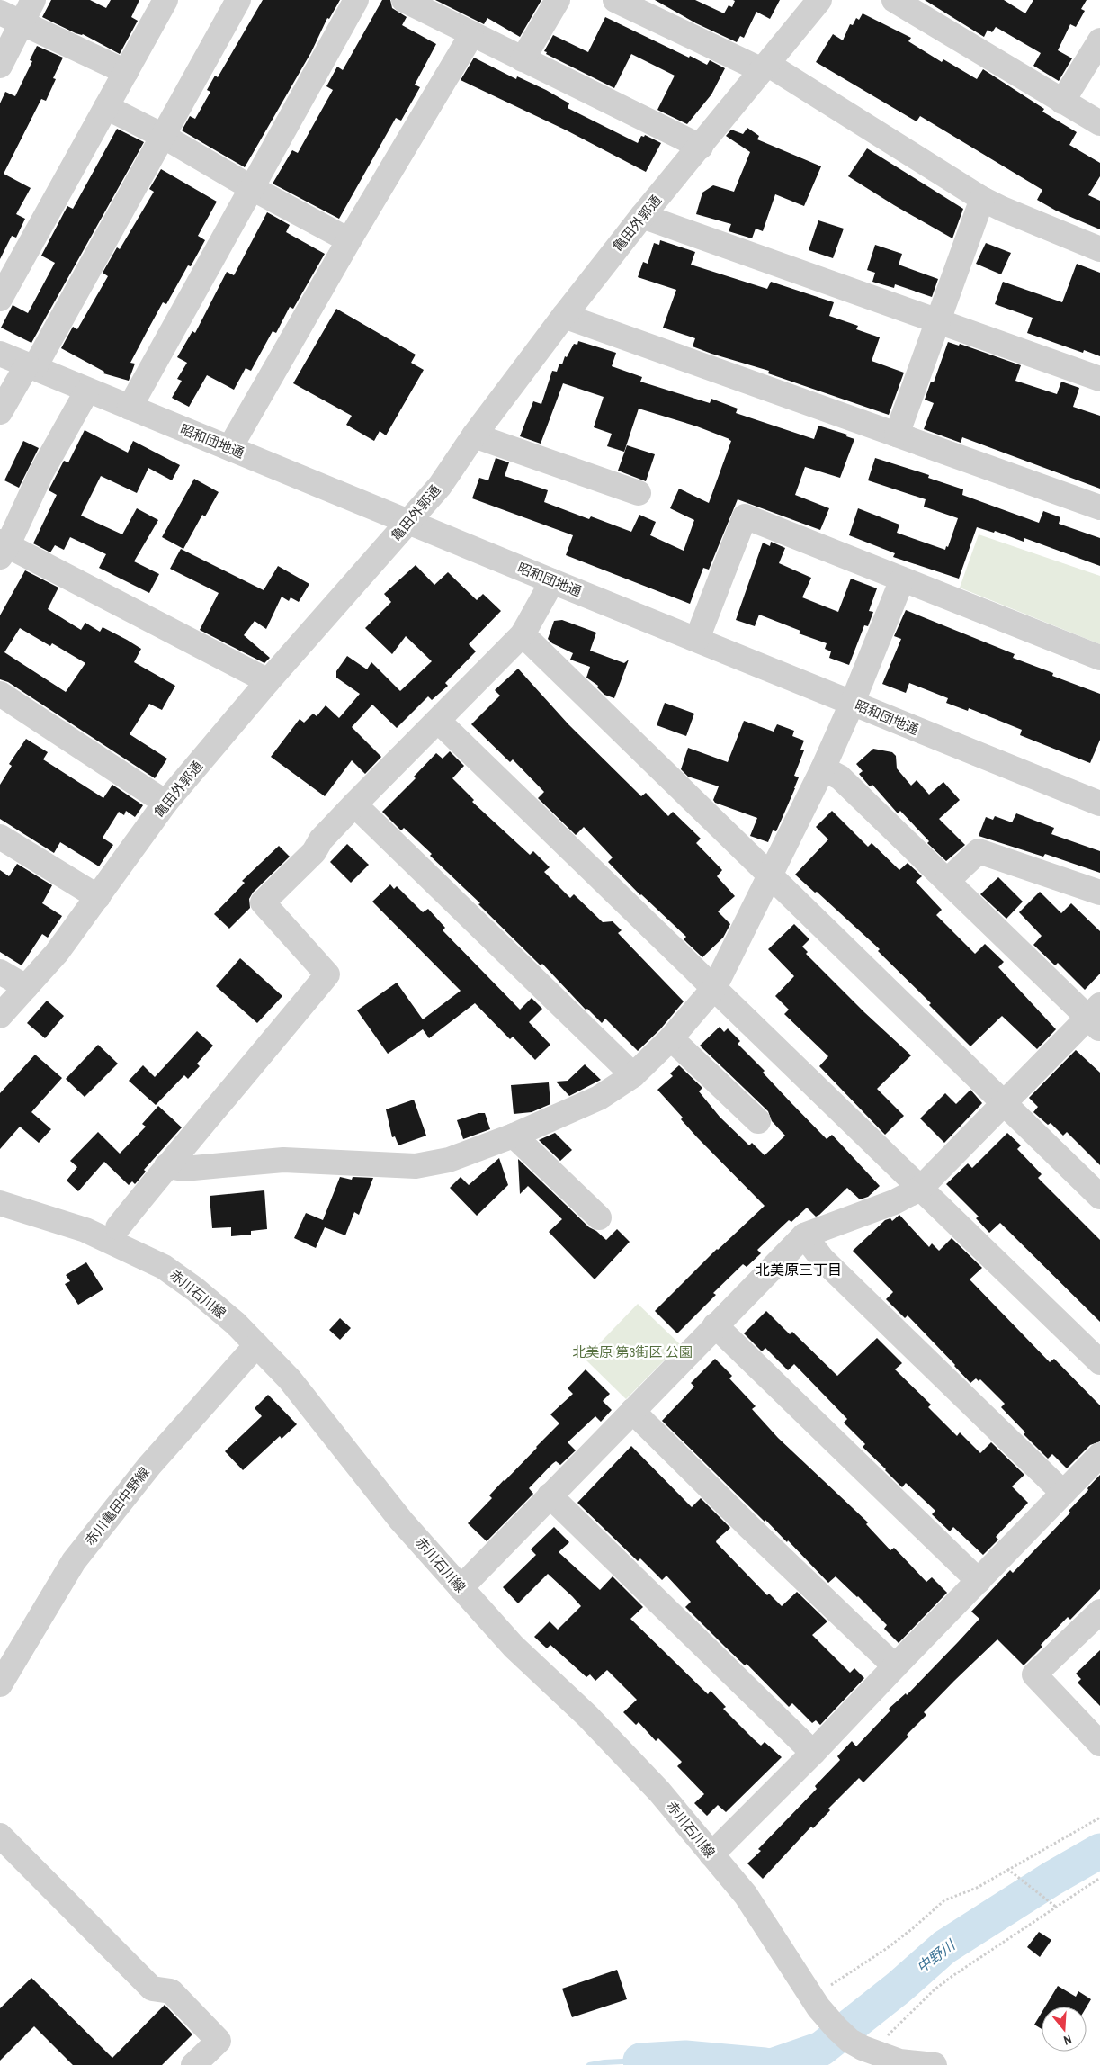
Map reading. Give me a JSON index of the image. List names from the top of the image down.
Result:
{
  "streets": {
    "street": [
      "亀田外郭通",
      "昭和団地通",
      "赤川石川線",
      "赤川亀田中野線"
    ]
  },
  "crossings": [
    ["亀田外郭通", "昭和団地通"],
    ["赤川石川線", "赤川亀田中野線"]
  ],
  "districts": ["北美原三丁目"],
  "water": ["中野川"],
  "parks": ["北美原 第3街区 公園"],
  "north": "bottom"
}
